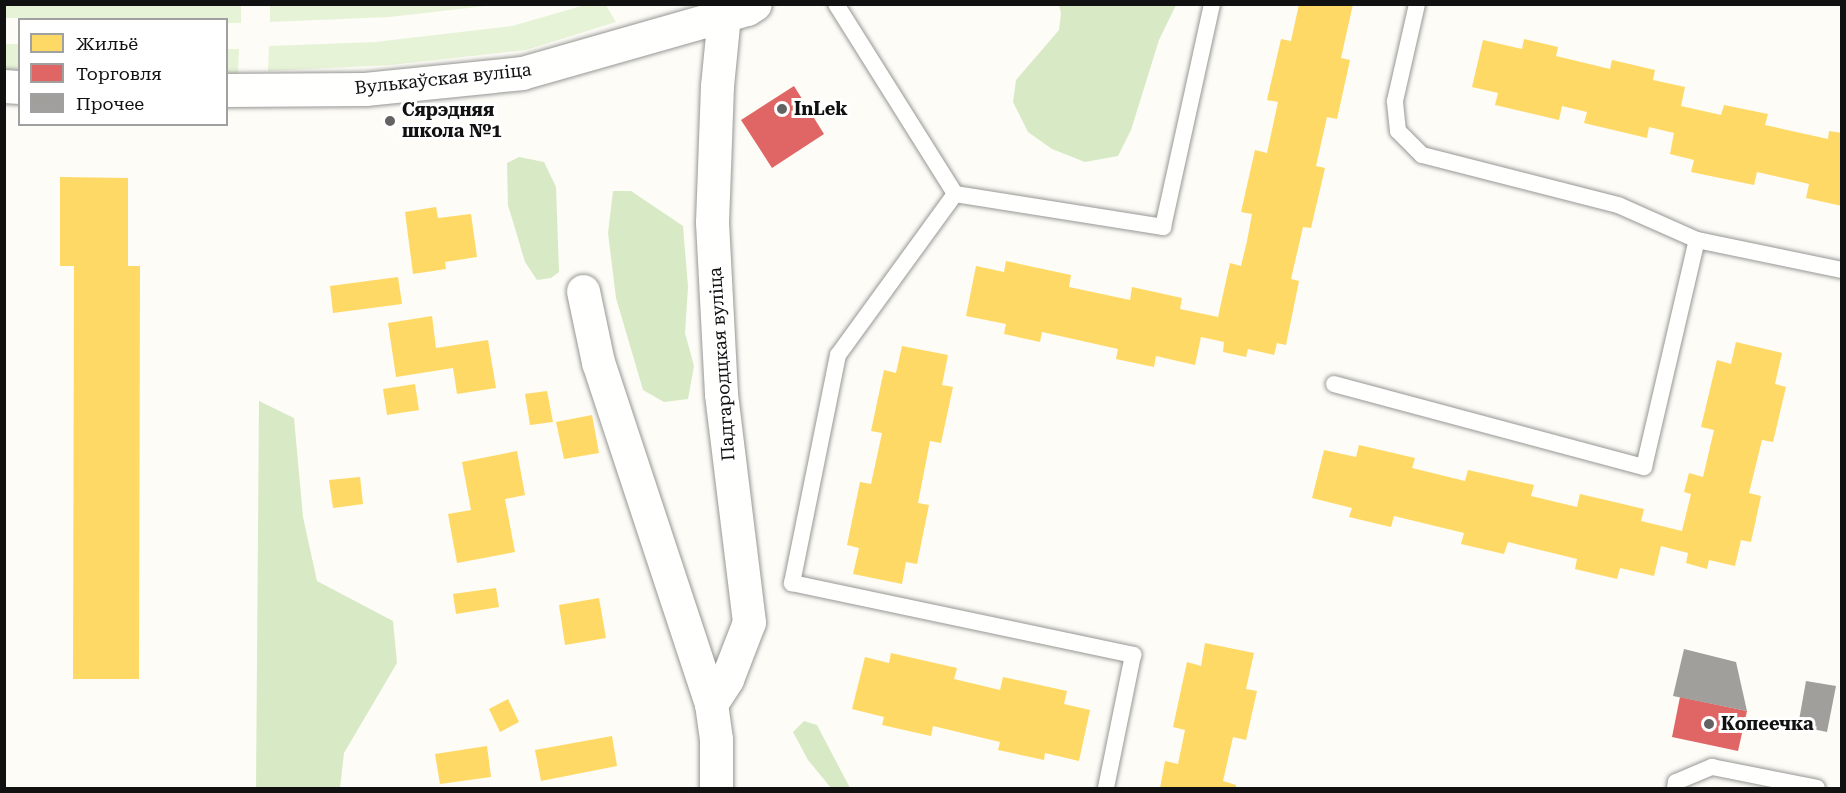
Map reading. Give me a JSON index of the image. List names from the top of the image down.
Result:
{
  "streets": {
    "street": ["Вулькаўская вуліца", "Падгародцкая вуліца"]
  },
  "crossings": [
    ["Вулькаўская вуліца", "Падгародцкая вуліца"]
  ],
  "places": ["InLek", "Сярэдняя школа №1", "Копеечка"],
  "legend": ["Жильё", "Торговля", "Прочее"]
}
